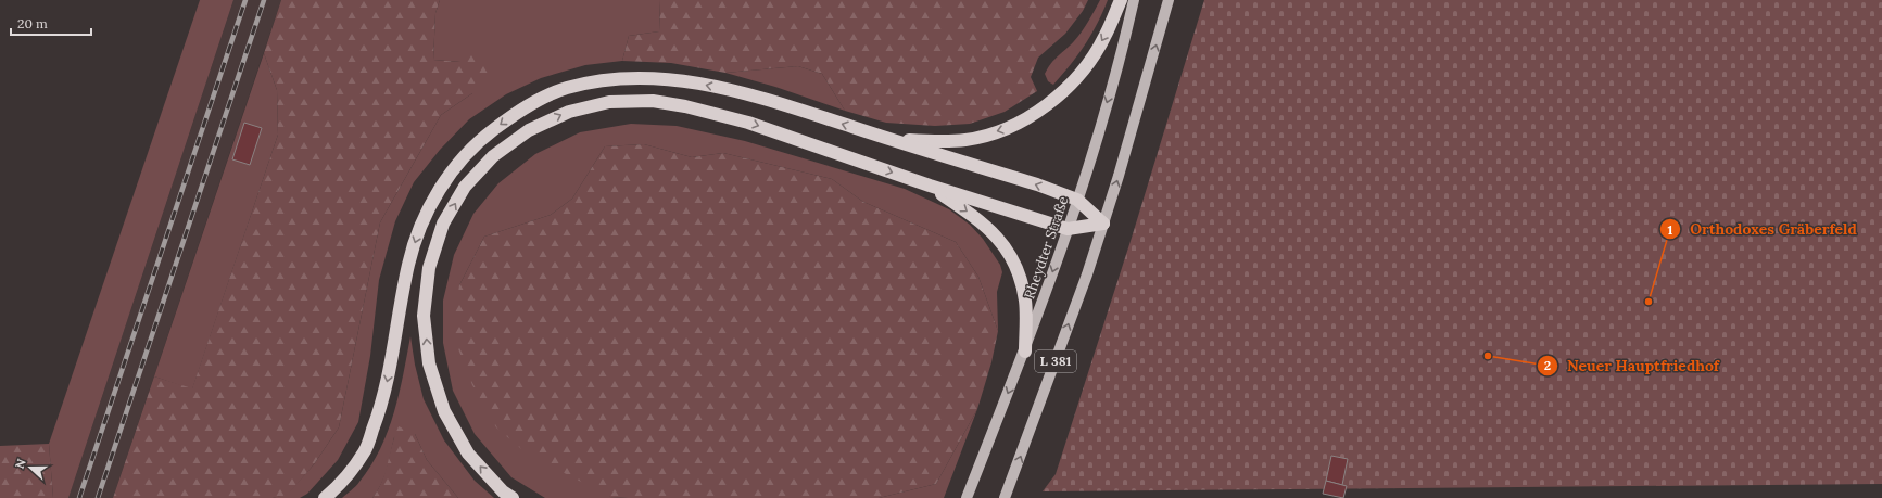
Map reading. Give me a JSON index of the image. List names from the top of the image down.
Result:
{
  "streets": {
    "main road": ["Rheydter Straße", "L 381"]
  },
  "places": ["Orthodoxes Gräberfeld", "Neuer Hauptfriedhof"],
  "scale_bar": "20 m",
  "north": "left"
}
